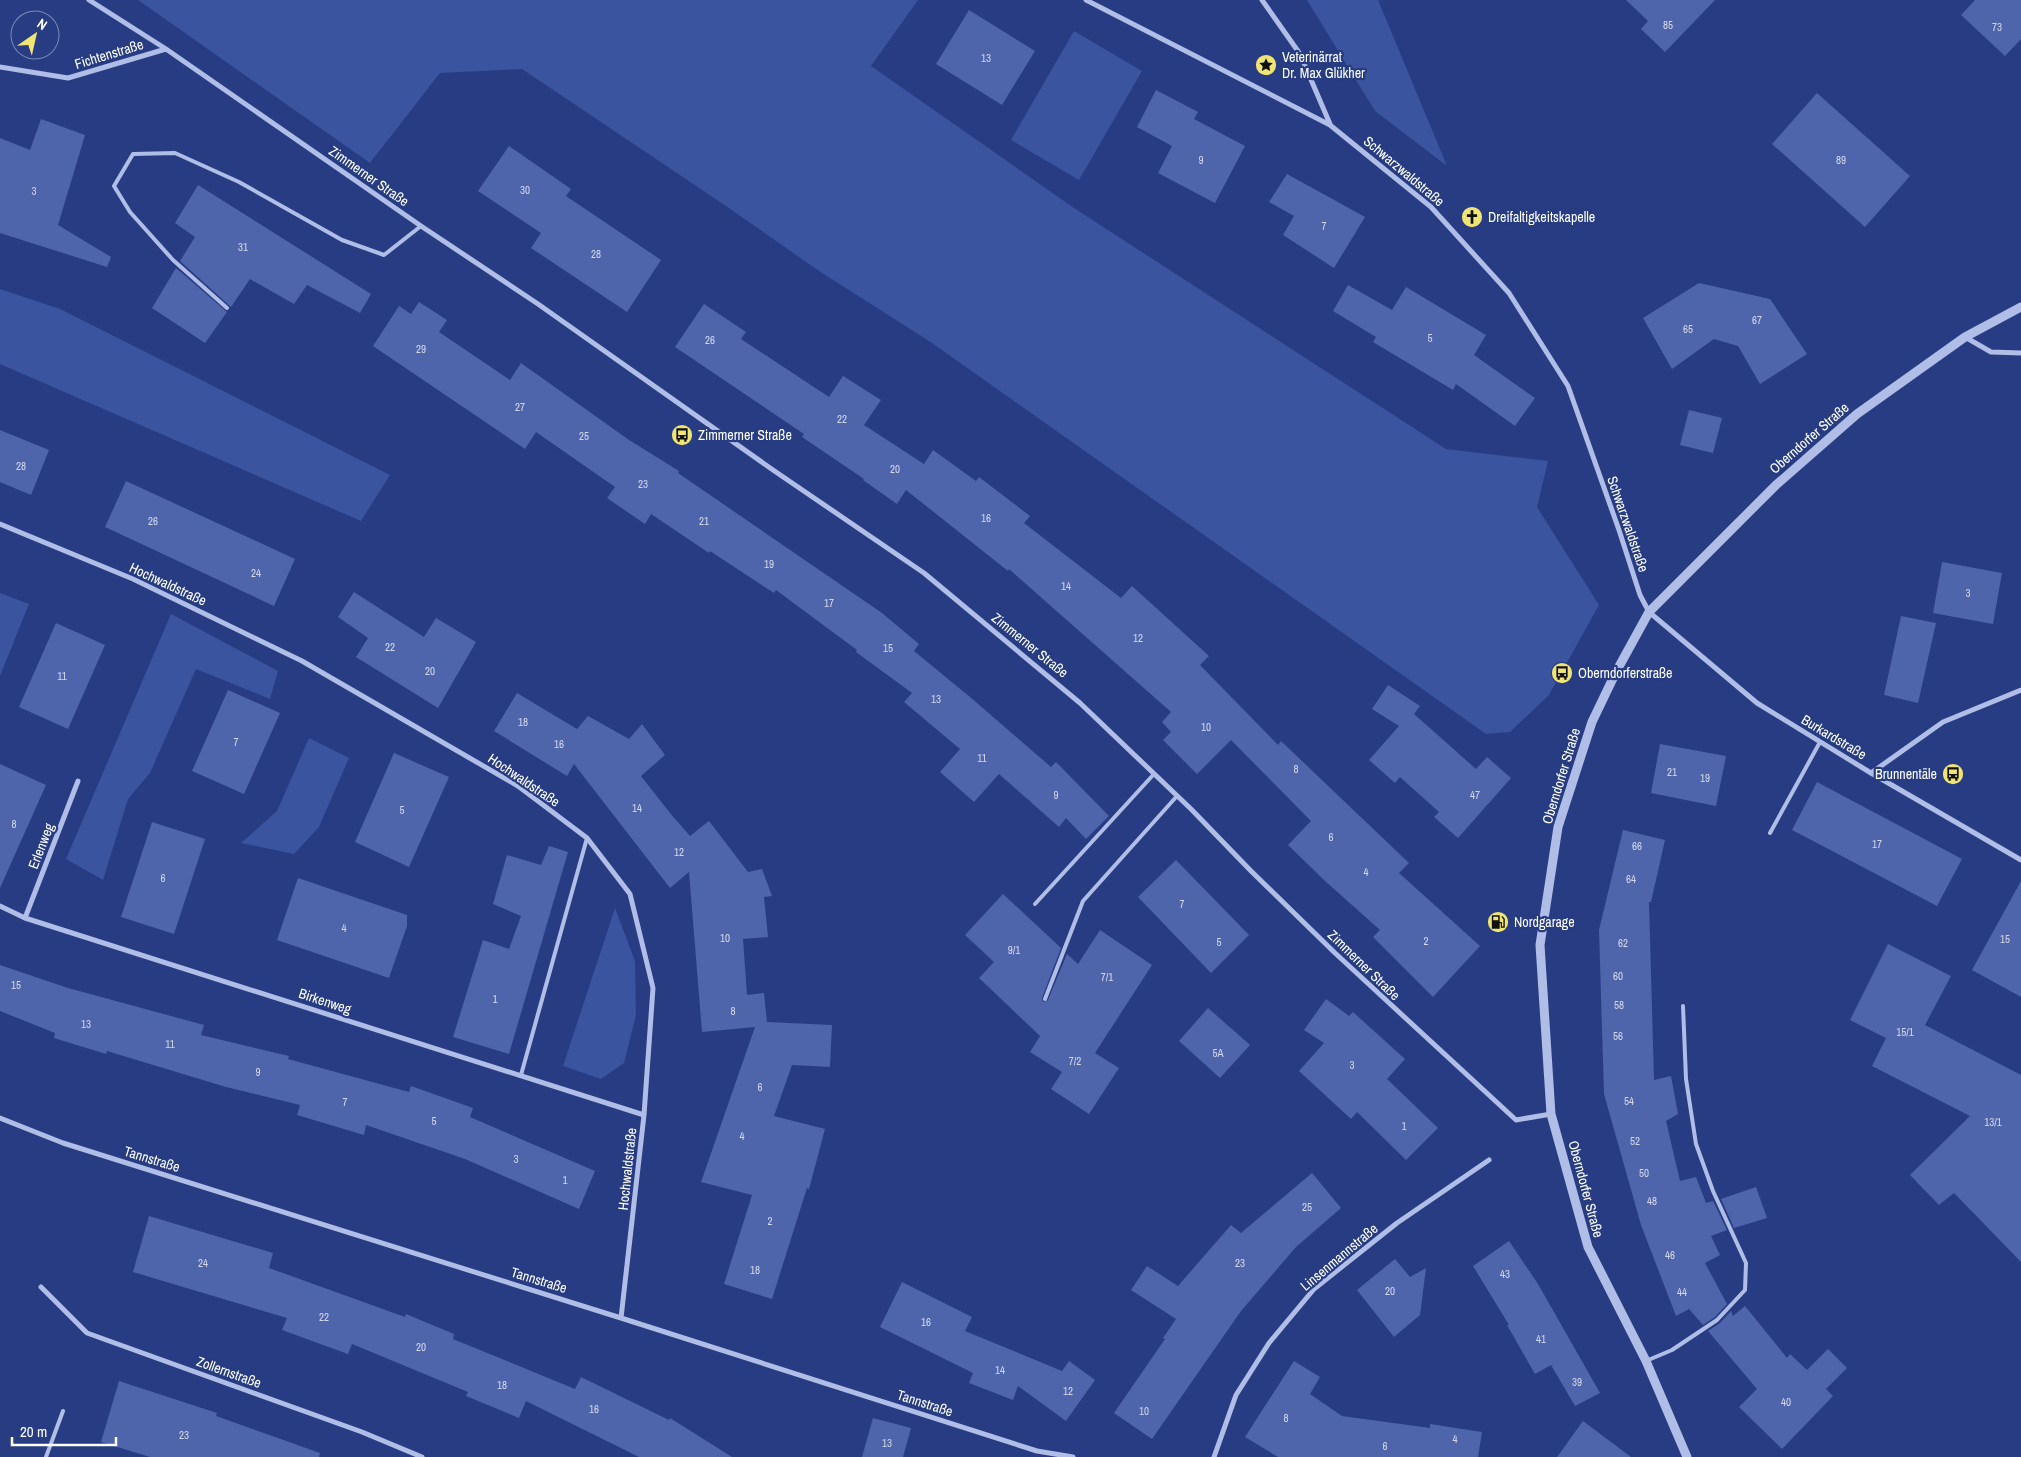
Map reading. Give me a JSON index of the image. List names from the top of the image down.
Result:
{
  "streets": {
    "street": [
      "Fichtenstraße",
      "Schwarzwaldstraße",
      "Zimmerner Straße",
      "Oberndorfer Straße",
      "Hochwaldstraße",
      "Burkardstraße",
      "Erlenweg",
      "Birkenweg",
      "Tannstraße",
      "Linsenmannstraße",
      "Zollernstraße"
    ]
  },
  "crossings": [
    ["Fichtenstraße", "Zimmerner Straße"],
    ["Schwarzwaldstraße", "Oberndorfer Straße"],
    ["Schwarzwaldstraße", "Burkardstraße"],
    ["Zimmerner Straße", "Oberndorfer Straße"],
    ["Oberndorfer Straße", "Burkardstraße"],
    ["Hochwaldstraße", "Birkenweg"],
    ["Hochwaldstraße", "Tannstraße"],
    ["Erlenweg", "Birkenweg"]
  ],
  "places": {
    "place": ["Veterinärrat Dr. Max Glükher"],
    "church": ["Dreifaltigkeitskapelle"],
    "bus stop": ["Zimmerner Straße", "Oberndorferstraße", "Brunnentäle"],
    "fuel station": ["Nordgarage"]
  },
  "house_numbers": [
    "85",
    "73",
    "13",
    "9",
    "89",
    "30",
    "3",
    "7",
    "31",
    "28",
    "67",
    "65",
    "5",
    "26",
    "29",
    "27",
    "22",
    "25",
    "28",
    "20",
    "23",
    "16",
    "26",
    "21",
    "19",
    "24",
    "14",
    "3",
    "17",
    "12",
    "22",
    "15",
    "20",
    "11",
    "13",
    "18",
    "10",
    "7",
    "16",
    "11",
    "8",
    "21",
    "19",
    "9",
    "47",
    "14",
    "5",
    "8",
    "6",
    "17",
    "66",
    "12",
    "4",
    "6",
    "64",
    "7",
    "4",
    "10",
    "15",
    "2",
    "5",
    "62",
    "9/1",
    "60",
    "7/1",
    "15",
    "1",
    "58",
    "8",
    "13",
    "15/1",
    "56",
    "11",
    "5A",
    "7/2",
    "3",
    "9",
    "6",
    "54",
    "7",
    "5",
    "13/1",
    "1",
    "4",
    "52",
    "3",
    "50",
    "1",
    "48",
    "25",
    "2",
    "46",
    "24",
    "23",
    "18",
    "43",
    "20",
    "44",
    "22",
    "16",
    "41",
    "20",
    "14",
    "39",
    "18",
    "12",
    "40",
    "16",
    "10",
    "8",
    "23",
    "4",
    "13",
    "6"
  ],
  "scale_bar": "20 m",
  "north": "top right"
}
